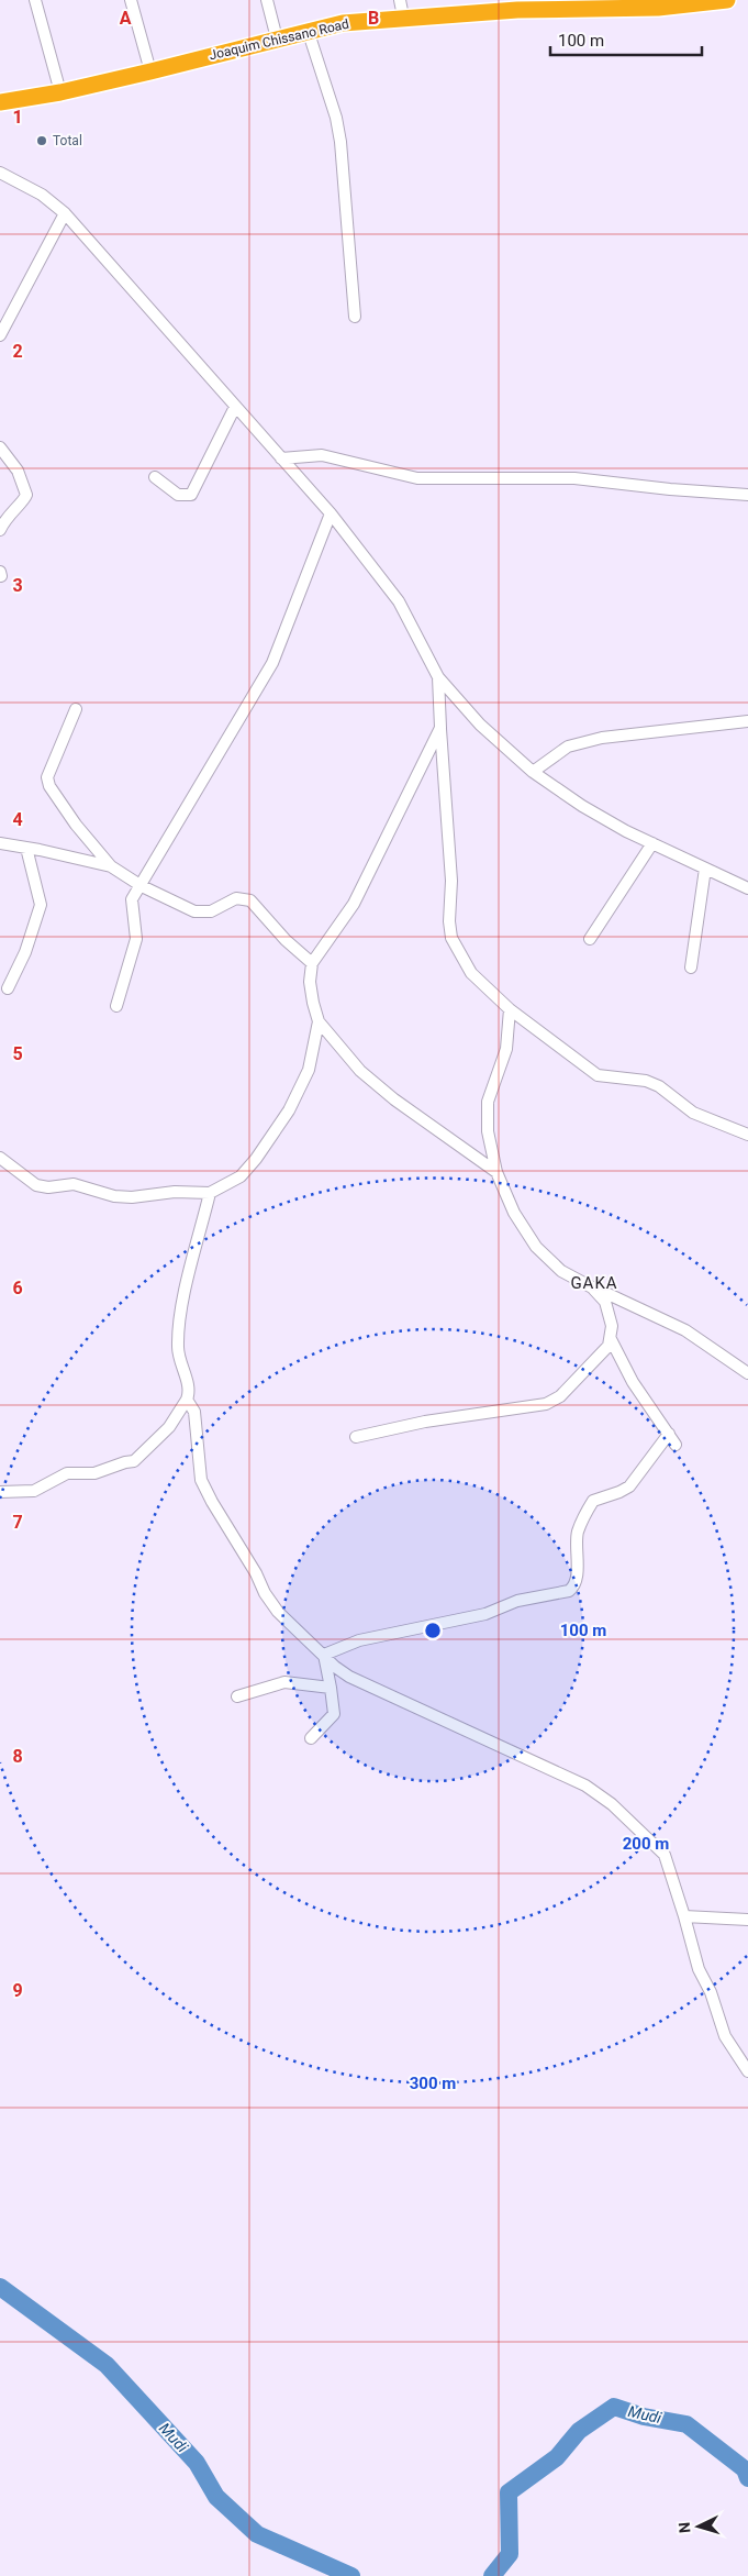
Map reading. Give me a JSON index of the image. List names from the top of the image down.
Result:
{
  "streets": {
    "highway": ["Joaquim Chissano Road"]
  },
  "districts": ["GAKA"],
  "water": ["Mudi"],
  "places": ["Total"],
  "scale_bar": "100 m",
  "north": "left",
  "grid": {
    "columns": ["A", "B"],
    "rows": [
      "1",
      "2",
      "3",
      "4",
      "5",
      "6",
      "7",
      "8",
      "9"
    ]
  },
  "rings": ["100 m", "200 m", "300 m"]
}
